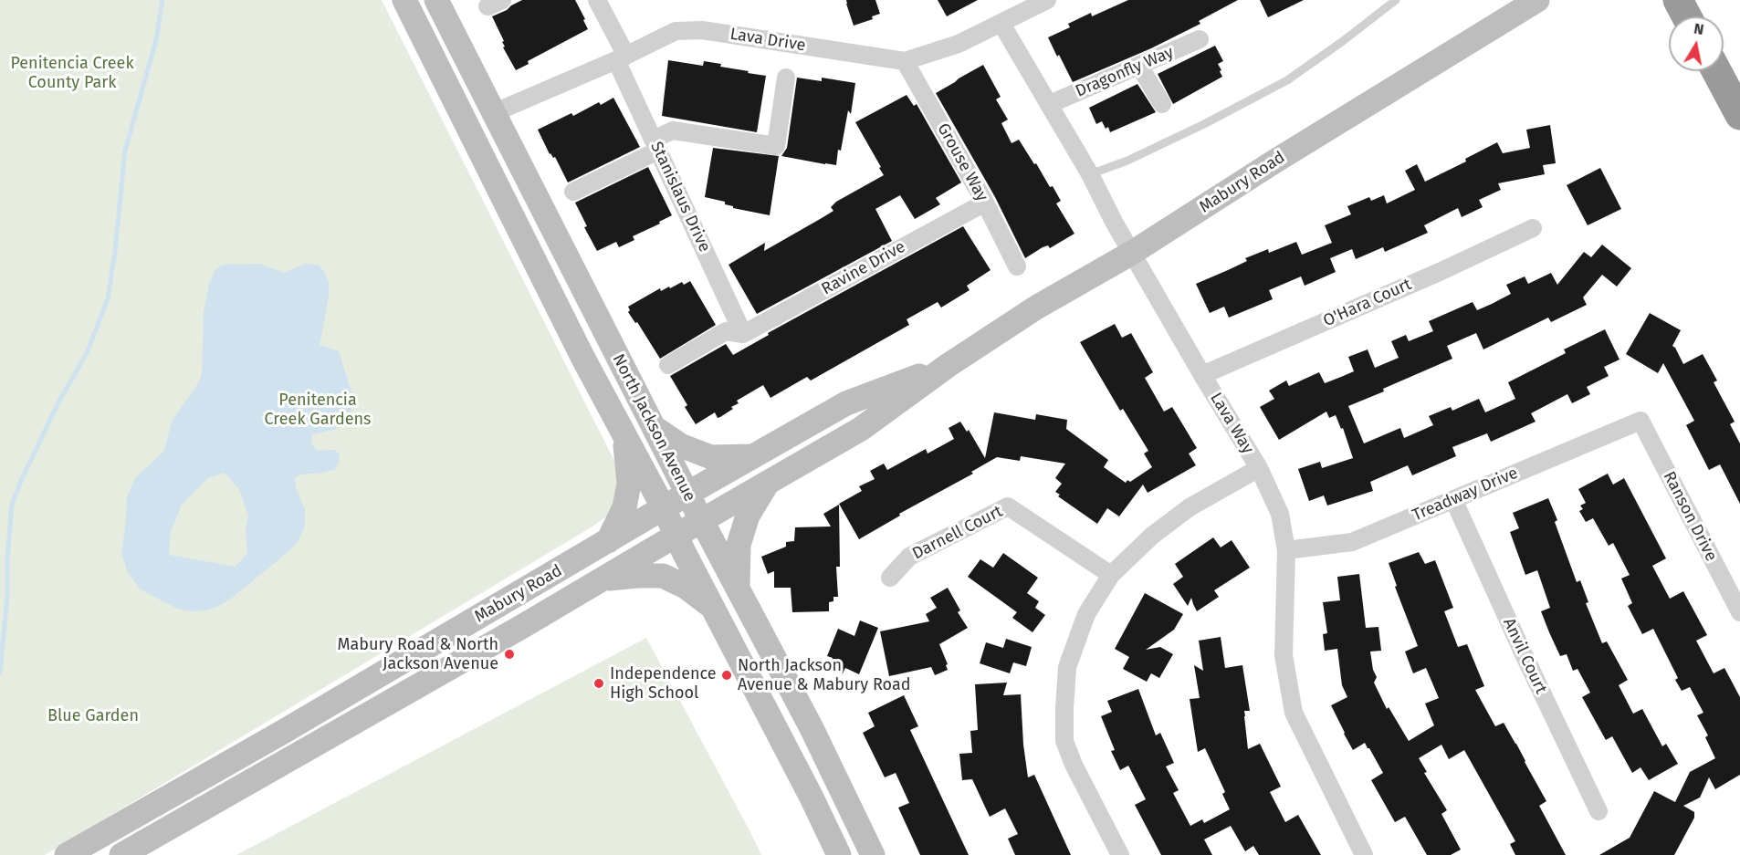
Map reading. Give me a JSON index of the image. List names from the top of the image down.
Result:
{
  "streets": {
    "main road": ["Mabury Road", "North Jackson Avenue"],
    "street": [
      "Lava Drive",
      "Dragonfly Way",
      "Grouse Way",
      "Stanislaus Drive",
      "Ravine Drive",
      "O'Hara Court",
      "Lava Way",
      "Treadway Drive",
      "Ranson Drive",
      "Darnell Court",
      "Anvil Court"
    ]
  },
  "crossings": [
    ["Lava Drive", "Grouse Way"],
    ["Lava Drive", "Stanislaus Drive"],
    ["Lava Drive", "Lava Way"],
    ["Lava Drive", "North Jackson Avenue"],
    ["Dragonfly Way", "Lava Way"],
    ["Grouse Way", "Ravine Drive"],
    ["Mabury Road", "Lava Way"],
    ["Mabury Road", "North Jackson Avenue"],
    ["Stanislaus Drive", "Ravine Drive"],
    ["O'Hara Court", "Lava Way"],
    ["Lava Way", "Treadway Drive"],
    ["Treadway Drive", "Ranson Drive"],
    ["Treadway Drive", "Anvil Court"]
  ],
  "parks": ["Penitencia Creek County Park", "Penitencia Creek Gardens", "Blue Garden"],
  "places": ["Mabury Road & North Jackson Avenue", "North Jackson Avenue & Mabury Road", "Independence High School"],
  "north": "top"
}
